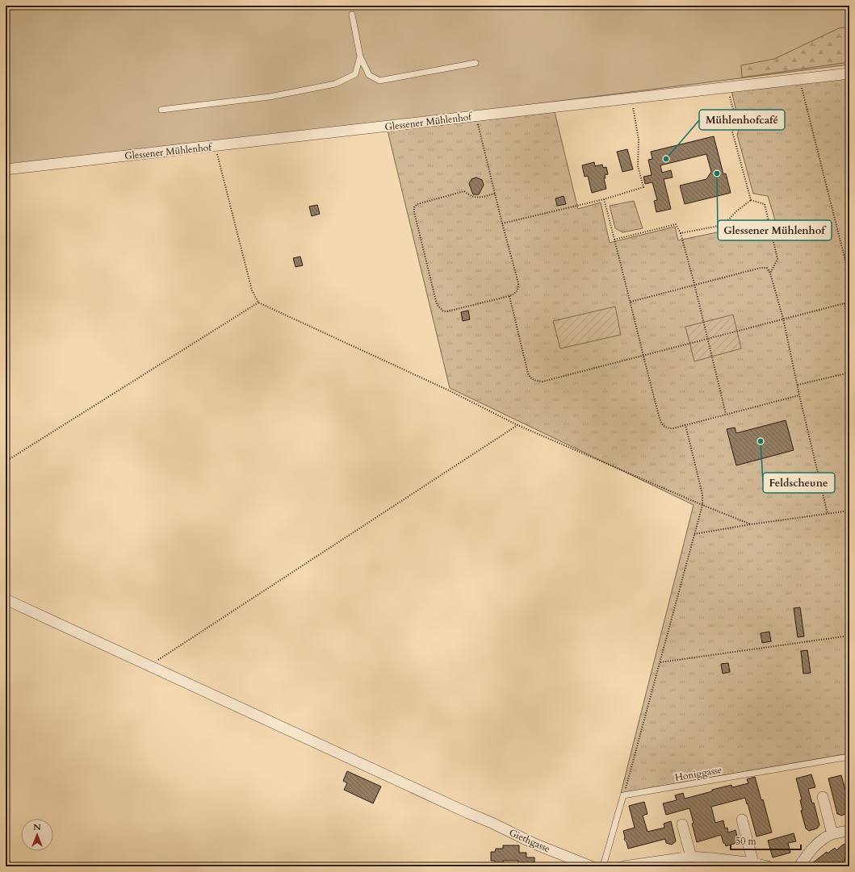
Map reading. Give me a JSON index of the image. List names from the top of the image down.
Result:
{
  "streets": {
    "street": ["Glessener Mühlenhof", "Giethgasse"],
    "lane": ["Honiggasse"]
  },
  "places": ["Mühlenhofcafé", "Glessener Mühlenhof", "Feldscheune"],
  "scale_bar": "50 m",
  "north": "top"
}
